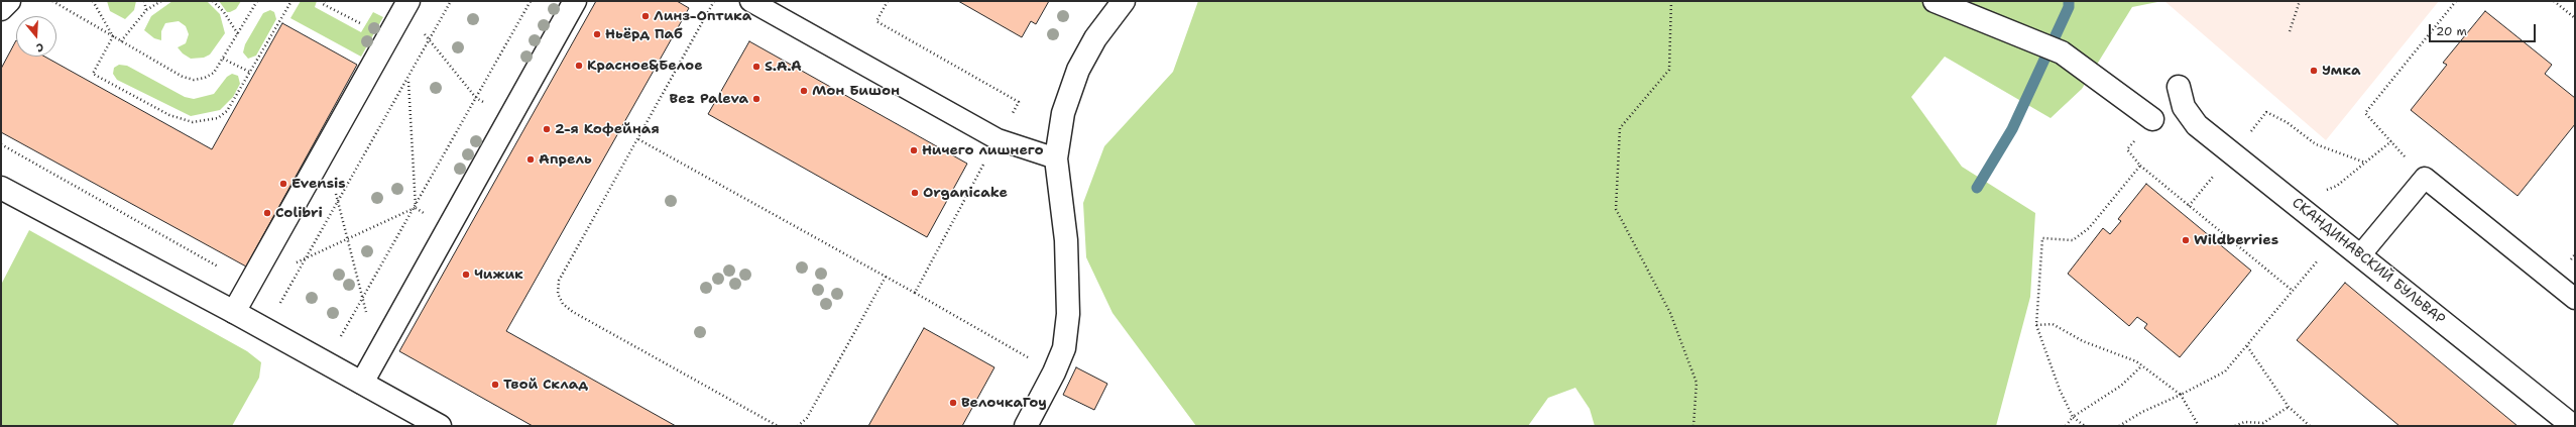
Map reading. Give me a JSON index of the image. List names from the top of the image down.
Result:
{
  "streets": {
    "street": ["СКАНДИНАВСКИЙ БУЛЬВАР"]
  },
  "places": [
    "Линз-Оптика",
    "Ньёрд Паб",
    "Красное&Белое",
    "S.A.A",
    "Умка",
    "Мон Бишон",
    "Bez Paleva",
    "2-я Кофейная",
    "Ничего лишнего",
    "Апрель",
    "Evensis",
    "Organicake",
    "Colibri",
    "Wildberries",
    "Чижик",
    "Твой Склад",
    "ВелочкаГоу"
  ],
  "scale_bar": "20 m",
  "north": "bottom"
}
